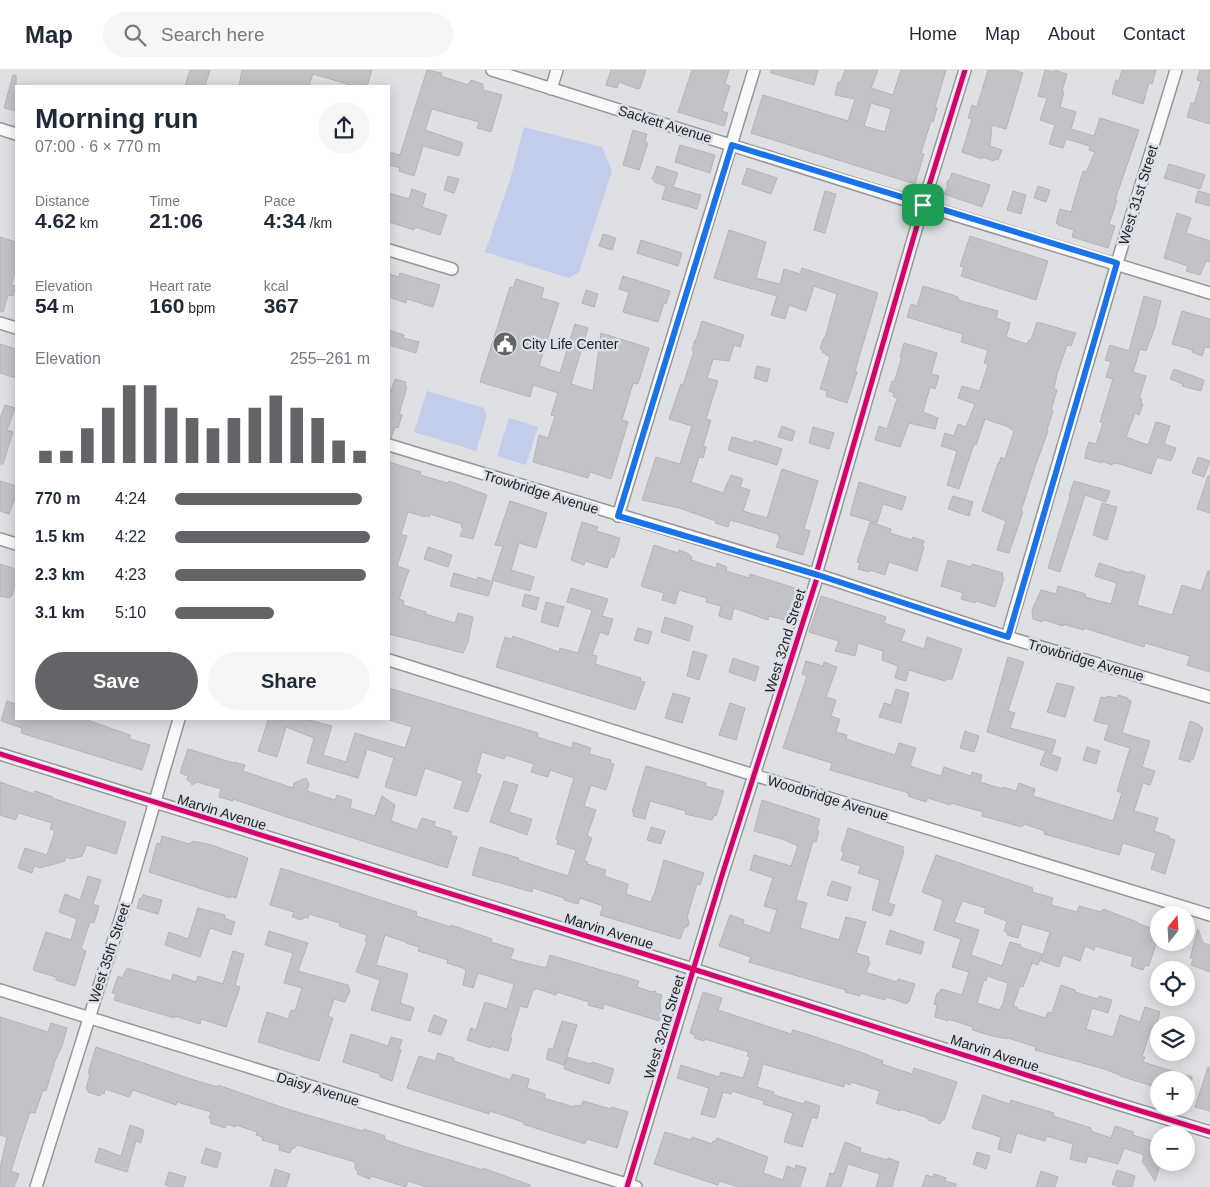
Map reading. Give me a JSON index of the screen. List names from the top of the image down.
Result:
{
  "streets": {
    "street": [
      "Sackett Avenue",
      "West 31st Street",
      "Trowbridge Avenue",
      "West 32nd Street",
      "Woodbridge Avenue",
      "Marvin Avenue",
      "West 35th Street",
      "Daisy Avenue"
    ]
  },
  "crossings": [
    ["Sackett Avenue", "West 31st Street"],
    ["Sackett Avenue", "West 32nd Street"],
    ["West 31st Street", "Trowbridge Avenue"],
    ["Trowbridge Avenue", "West 32nd Street"],
    ["West 32nd Street", "Woodbridge Avenue"],
    ["West 32nd Street", "Marvin Avenue"],
    ["West 32nd Street", "Daisy Avenue"],
    ["Marvin Avenue", "West 35th Street"],
    ["West 35th Street", "Daisy Avenue"]
  ],
  "places": {
    "public building": ["City Life Center"]
  },
  "north": "top",
  "page": {
    "header": "Map",
    "search": "Search here",
    "nav": [
      "Home",
      "Map",
      "About",
      "Contact"
    ],
    "heading": ["Morning run", "07:00 · 6 × 770 m"],
    "stats": [
      ["Distance", "4.62 km"],
      ["Time", "21:06"],
      ["Pace", "4:34 /km"],
      ["Elevation", "54 m"],
      ["Heart rate", "160 bpm"],
      ["kcal", "367"]
    ],
    "chart": ["Elevation", "255–261 m"],
    "list": [
      {
        "name": "770 m",
        "note": "4:24"
      },
      {
        "name": "1.5 km",
        "note": "4:22"
      },
      {
        "name": "2.3 km",
        "note": "4:23"
      },
      {
        "name": "3.1 km",
        "note": "5:10"
      }
    ],
    "buttons": ["Save", "Share"],
    "map_buttons": ["+", "−"]
  }
}
